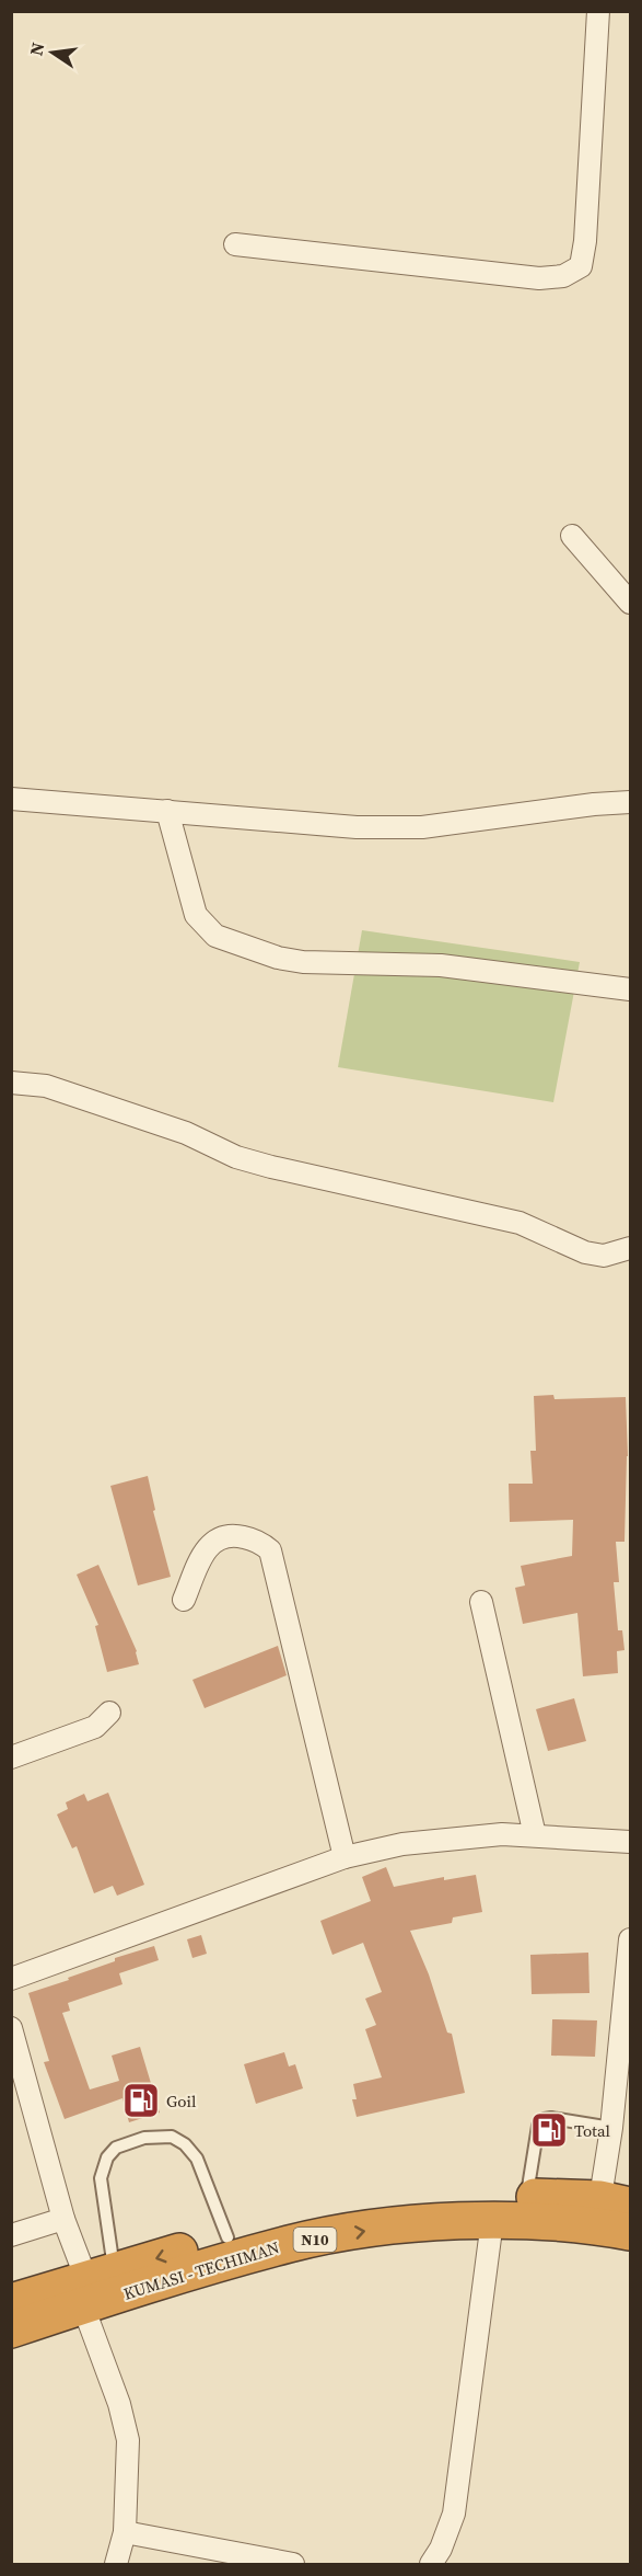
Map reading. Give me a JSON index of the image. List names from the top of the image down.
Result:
{
  "streets": {
    "highway": ["N10", "KUMASI - TECHIMAN"]
  },
  "crossings": [
    ["N10", "KUMASI - TECHIMAN"]
  ],
  "places": {
    "fuel station": ["Goil", "Total"]
  },
  "north": "left"
}
